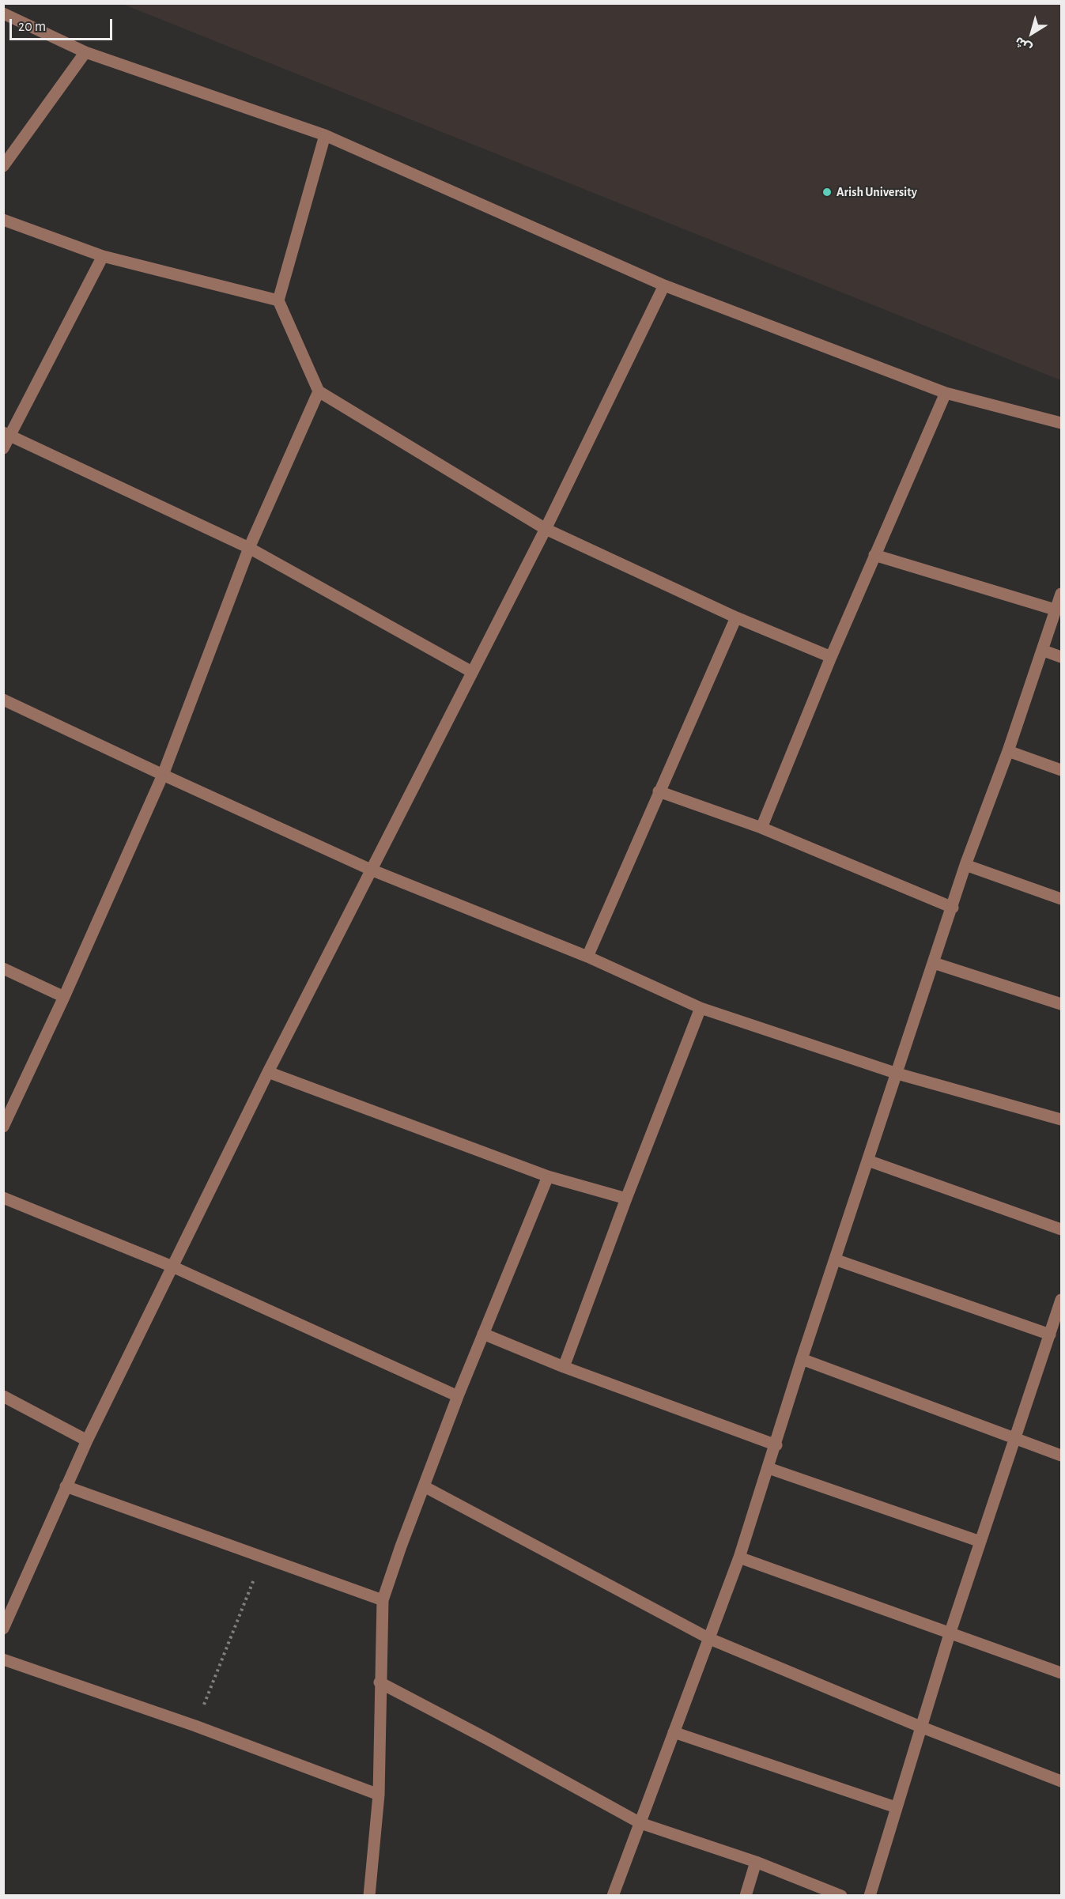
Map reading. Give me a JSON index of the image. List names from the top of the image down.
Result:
{
  "places": ["Arish University"],
  "scale_bar": "20 m",
  "north": "bottom left"
}
